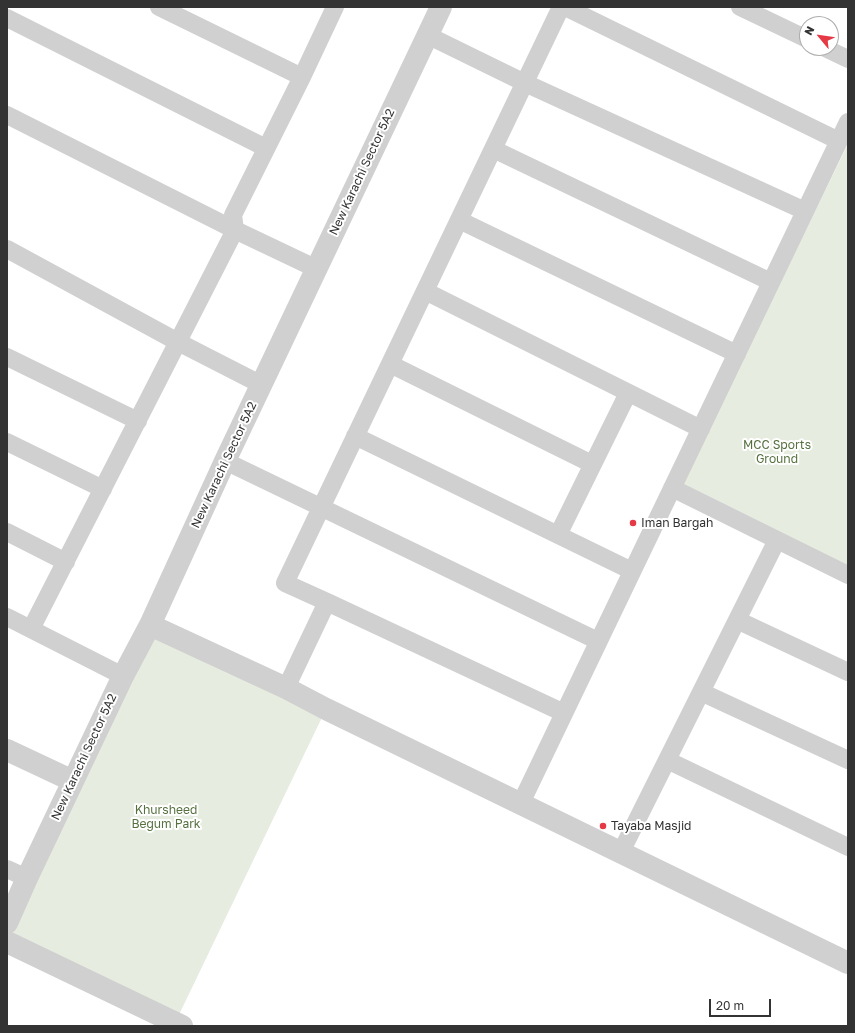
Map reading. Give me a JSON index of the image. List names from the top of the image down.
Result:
{
  "streets": {
    "street": ["New Karachi Sector 5A2"]
  },
  "parks": ["MCC Sports Ground", "Khursheed Begum Park"],
  "places": ["Iman Bargah", "Tayaba Masjid"],
  "scale_bar": "20 m",
  "north": "top left"
}
